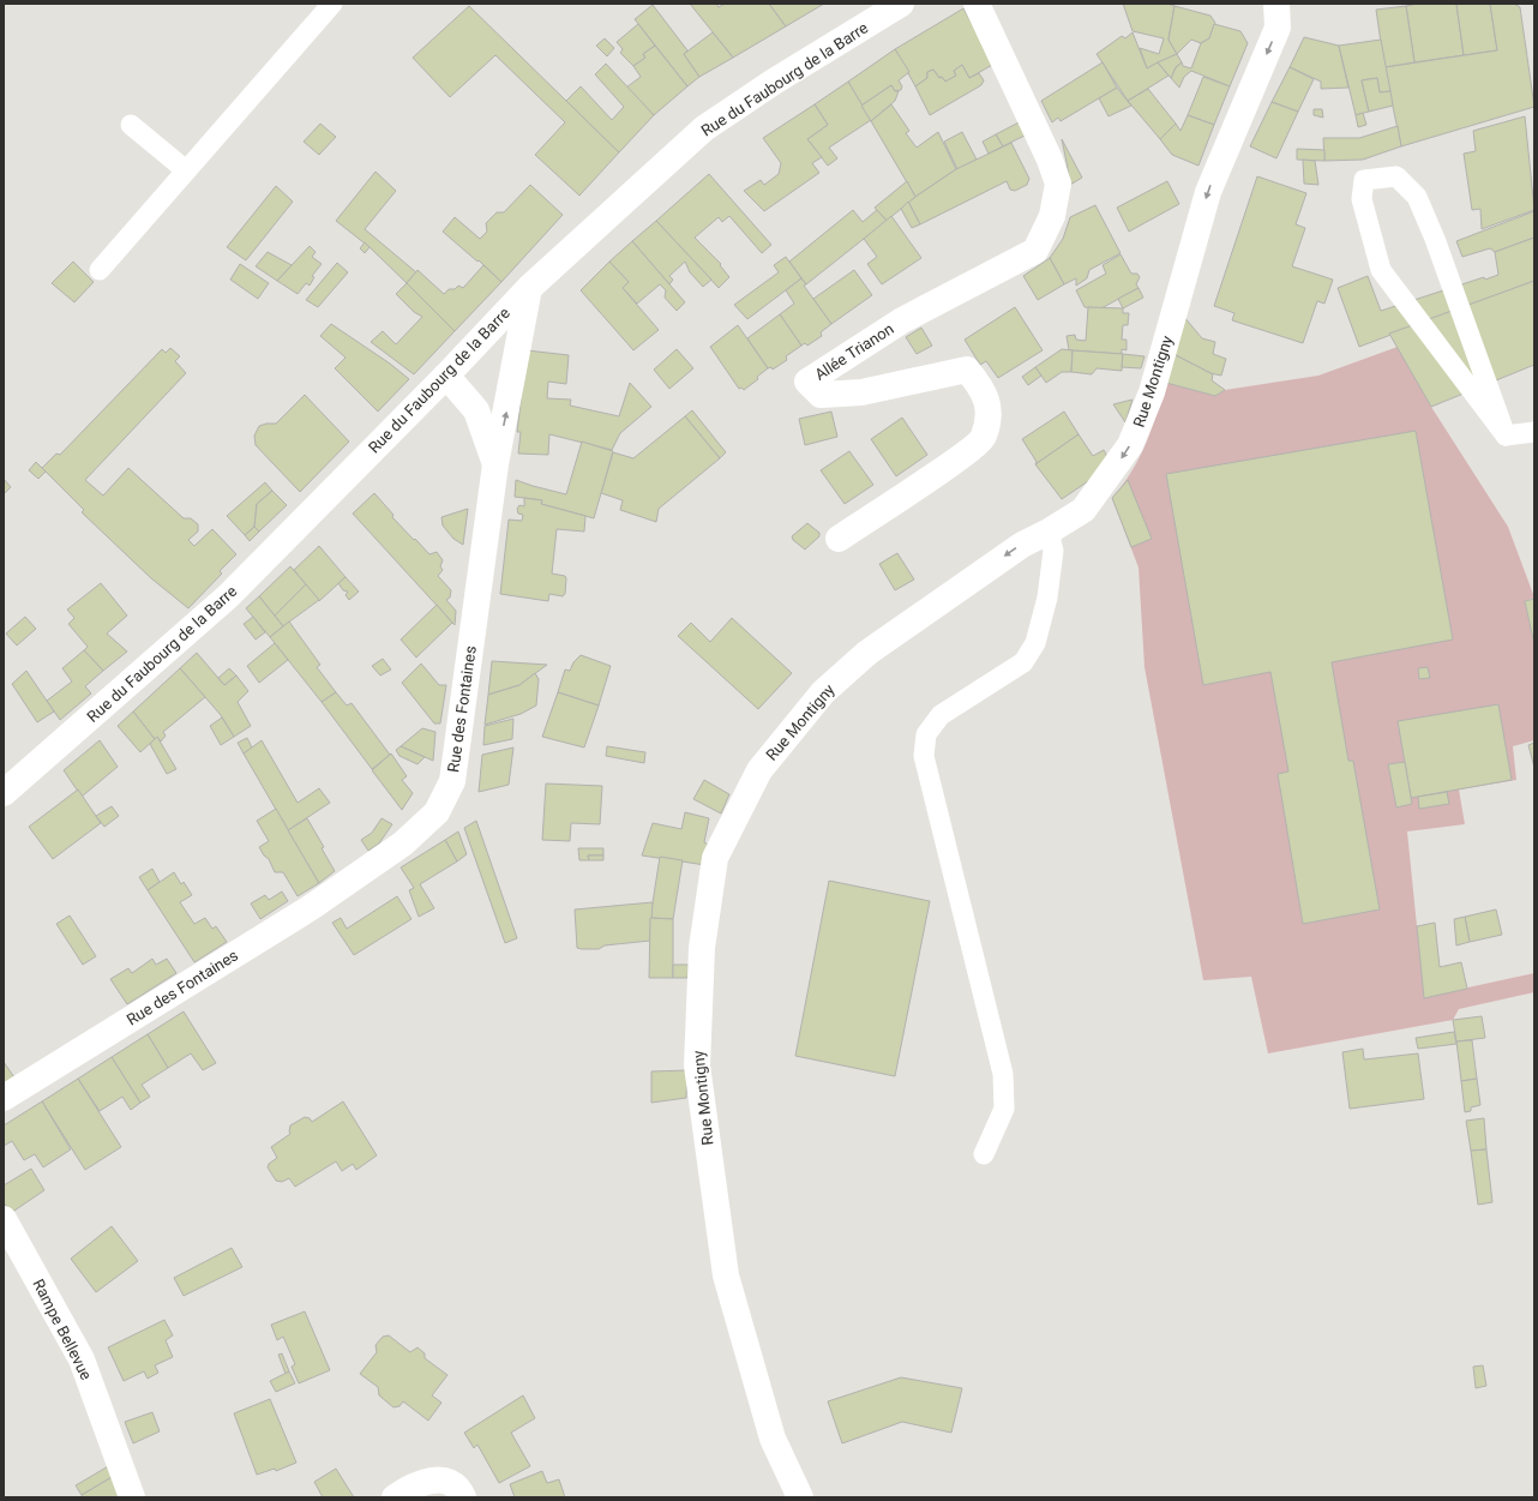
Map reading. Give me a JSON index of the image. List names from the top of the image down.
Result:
{
  "streets": {
    "street": [
      "Rue du Faubourg de la Barre",
      "Allée Trianon",
      "Rue Montigny",
      "Rue des Fontaines",
      "Rampe Bellevue"
    ]
  },
  "crossings": [
    ["Rue du Faubourg de la Barre", "Rue des Fontaines"]
  ],
  "one_way": ["Rue Montigny"]
}
